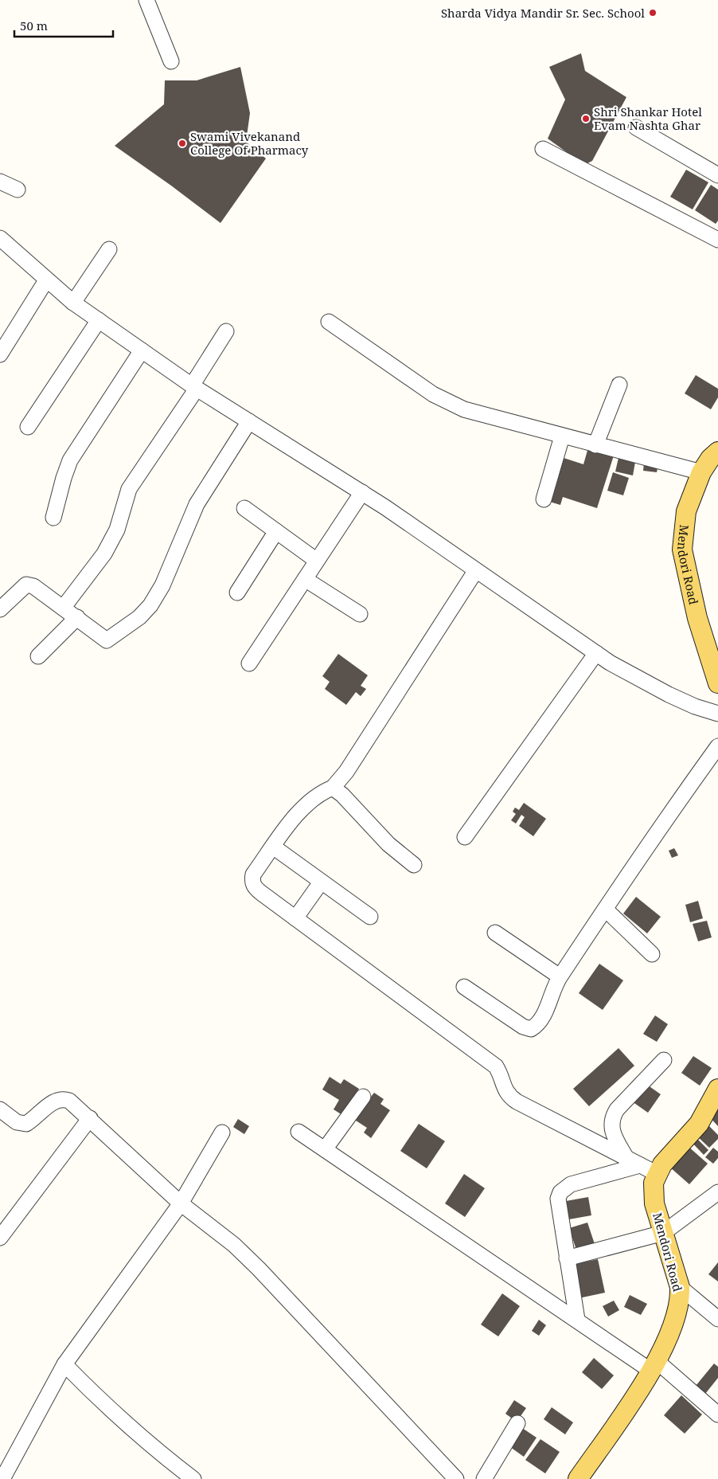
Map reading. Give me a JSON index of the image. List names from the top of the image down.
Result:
{
  "streets": {
    "main road": ["Mendori Road"]
  },
  "places": ["Sharda Vidya Mandir Sr. Sec. School", "Shri Shankar Hotel Evam Nashta Ghar", "Swami Vivekanand College Of Pharmacy"],
  "scale_bar": "50 m"
}
